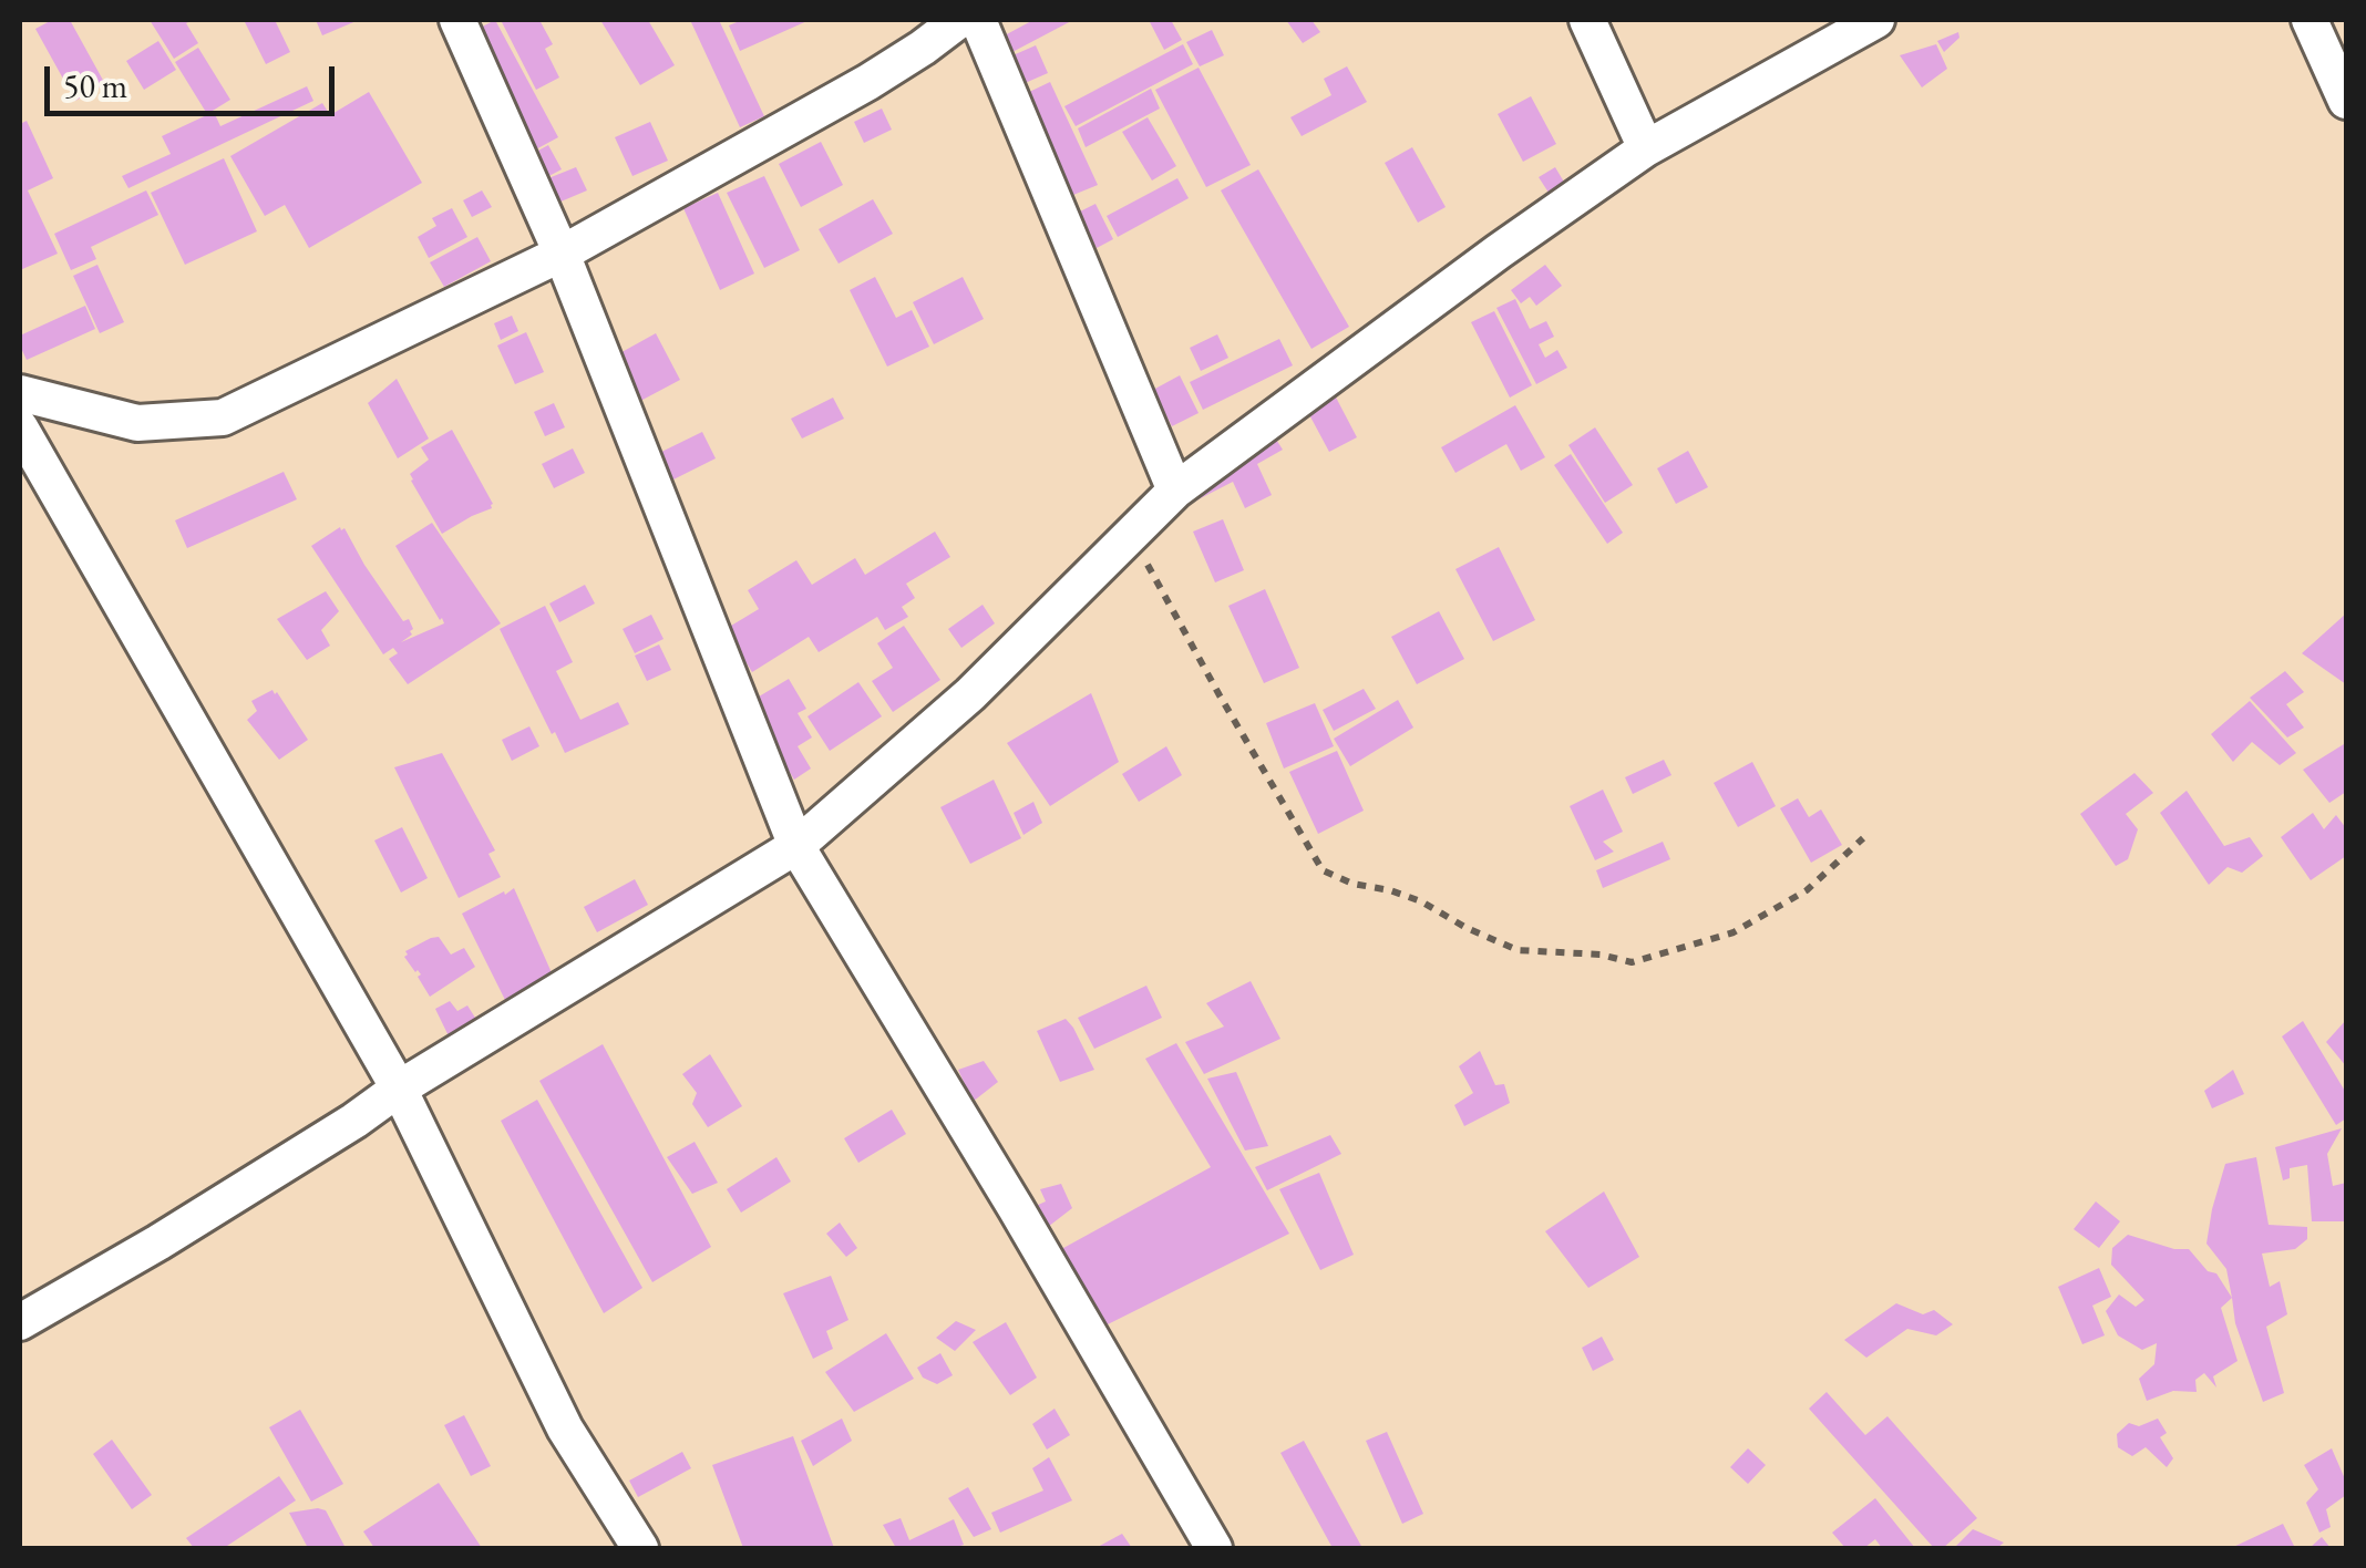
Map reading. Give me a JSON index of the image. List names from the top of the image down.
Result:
{
  "scale_bar": "50 m"
}
